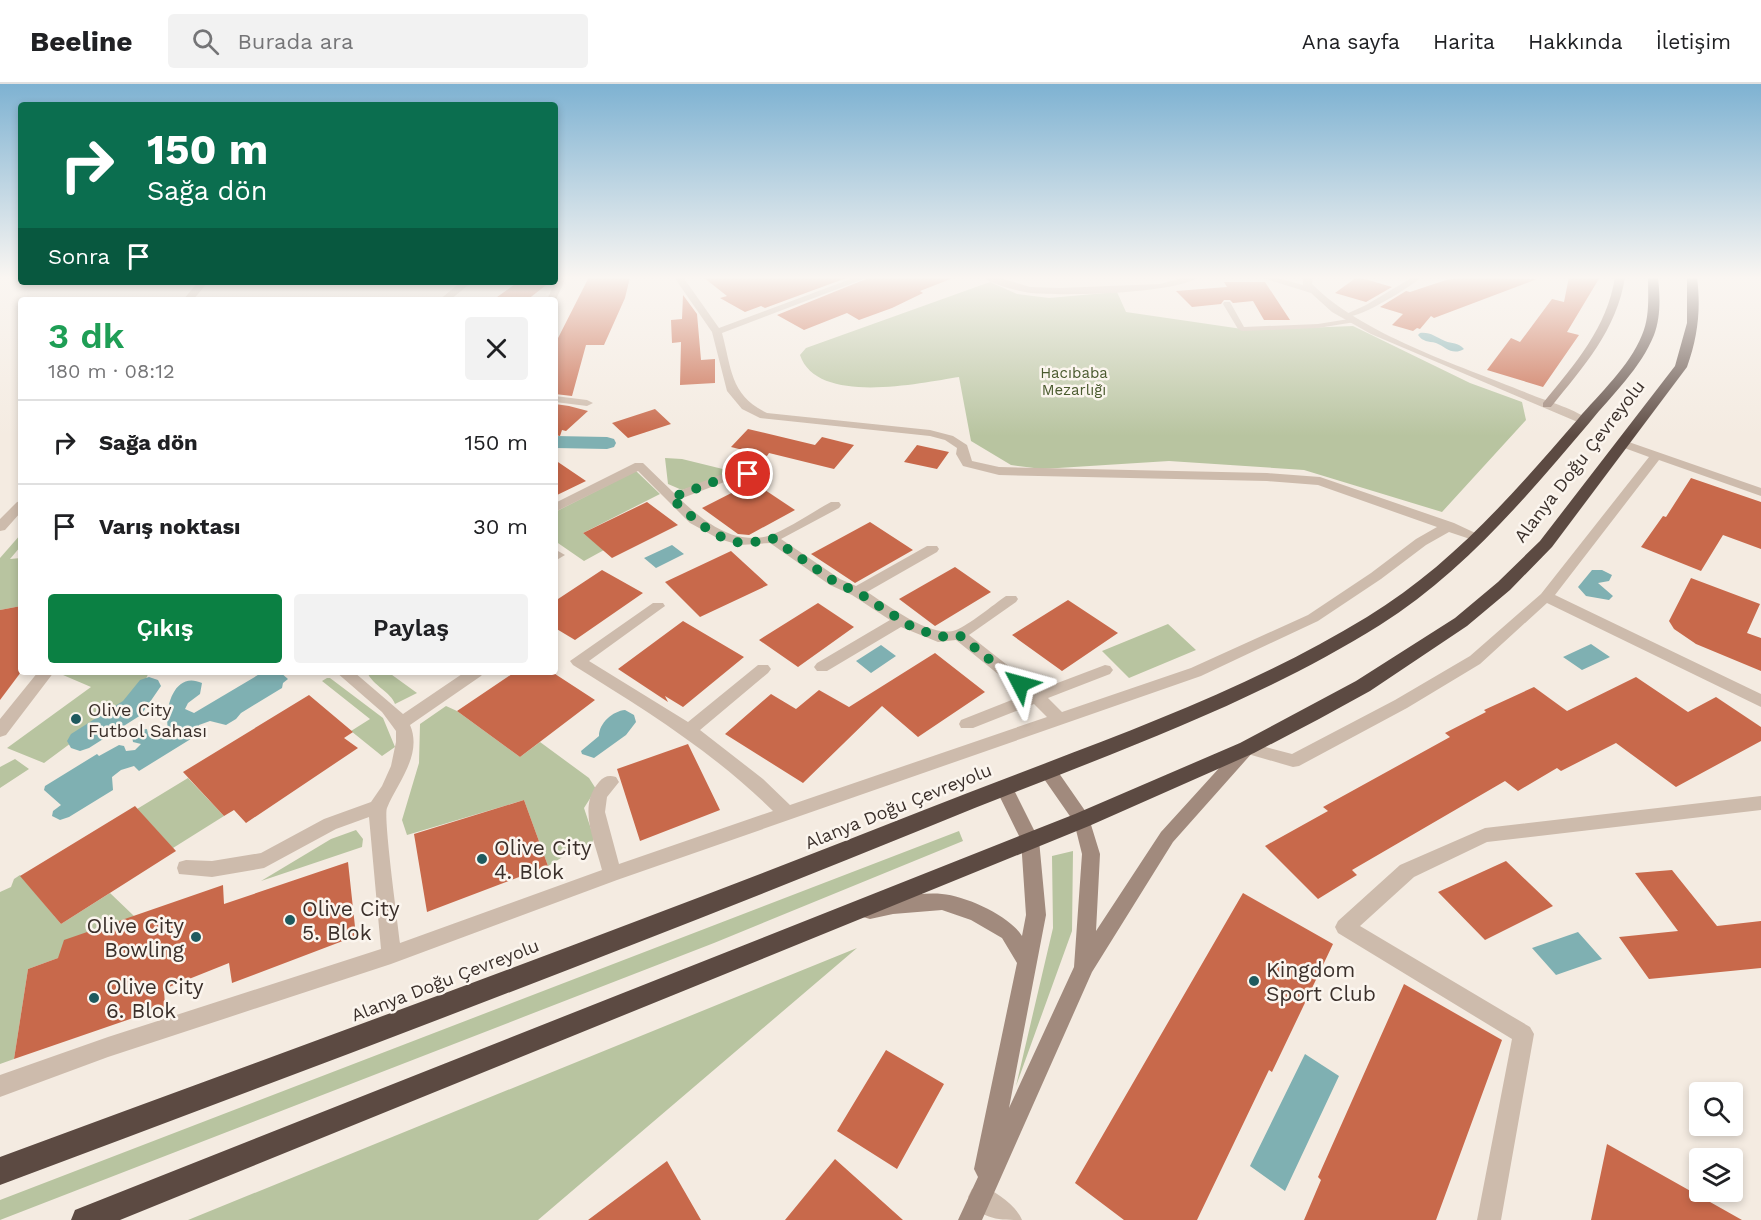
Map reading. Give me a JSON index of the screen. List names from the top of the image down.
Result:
{
  "streets": {
    "highway": ["Alanya Doğu Çevreyolu"]
  },
  "parks": ["Hacıbaba Mezarlığı"],
  "places": [
    "Olive City Futbol Sahası",
    "Olive City 4. Blok",
    "Olive City 5. Blok",
    "Olive City Bowling",
    "Kingdom Sport Club",
    "Olive City 6. Blok"
  ],
  "page": {
    "header": "Beeline",
    "search": "Burada ara",
    "nav": [
      "Ana sayfa",
      "Harita",
      "Hakkında",
      "İletişim"
    ],
    "turn": ["150 m", "Sağa dön"],
    "then": "Sonra",
    "heading": ["3 dk", "180 m · 08:12"],
    "list": [
      {
        "name": "Sağa dön",
        "value": "150 m"
      },
      {
        "name": "Varış noktası",
        "value": "30 m"
      }
    ],
    "buttons": ["Çıkış", "Paylaş"]
  }
}
